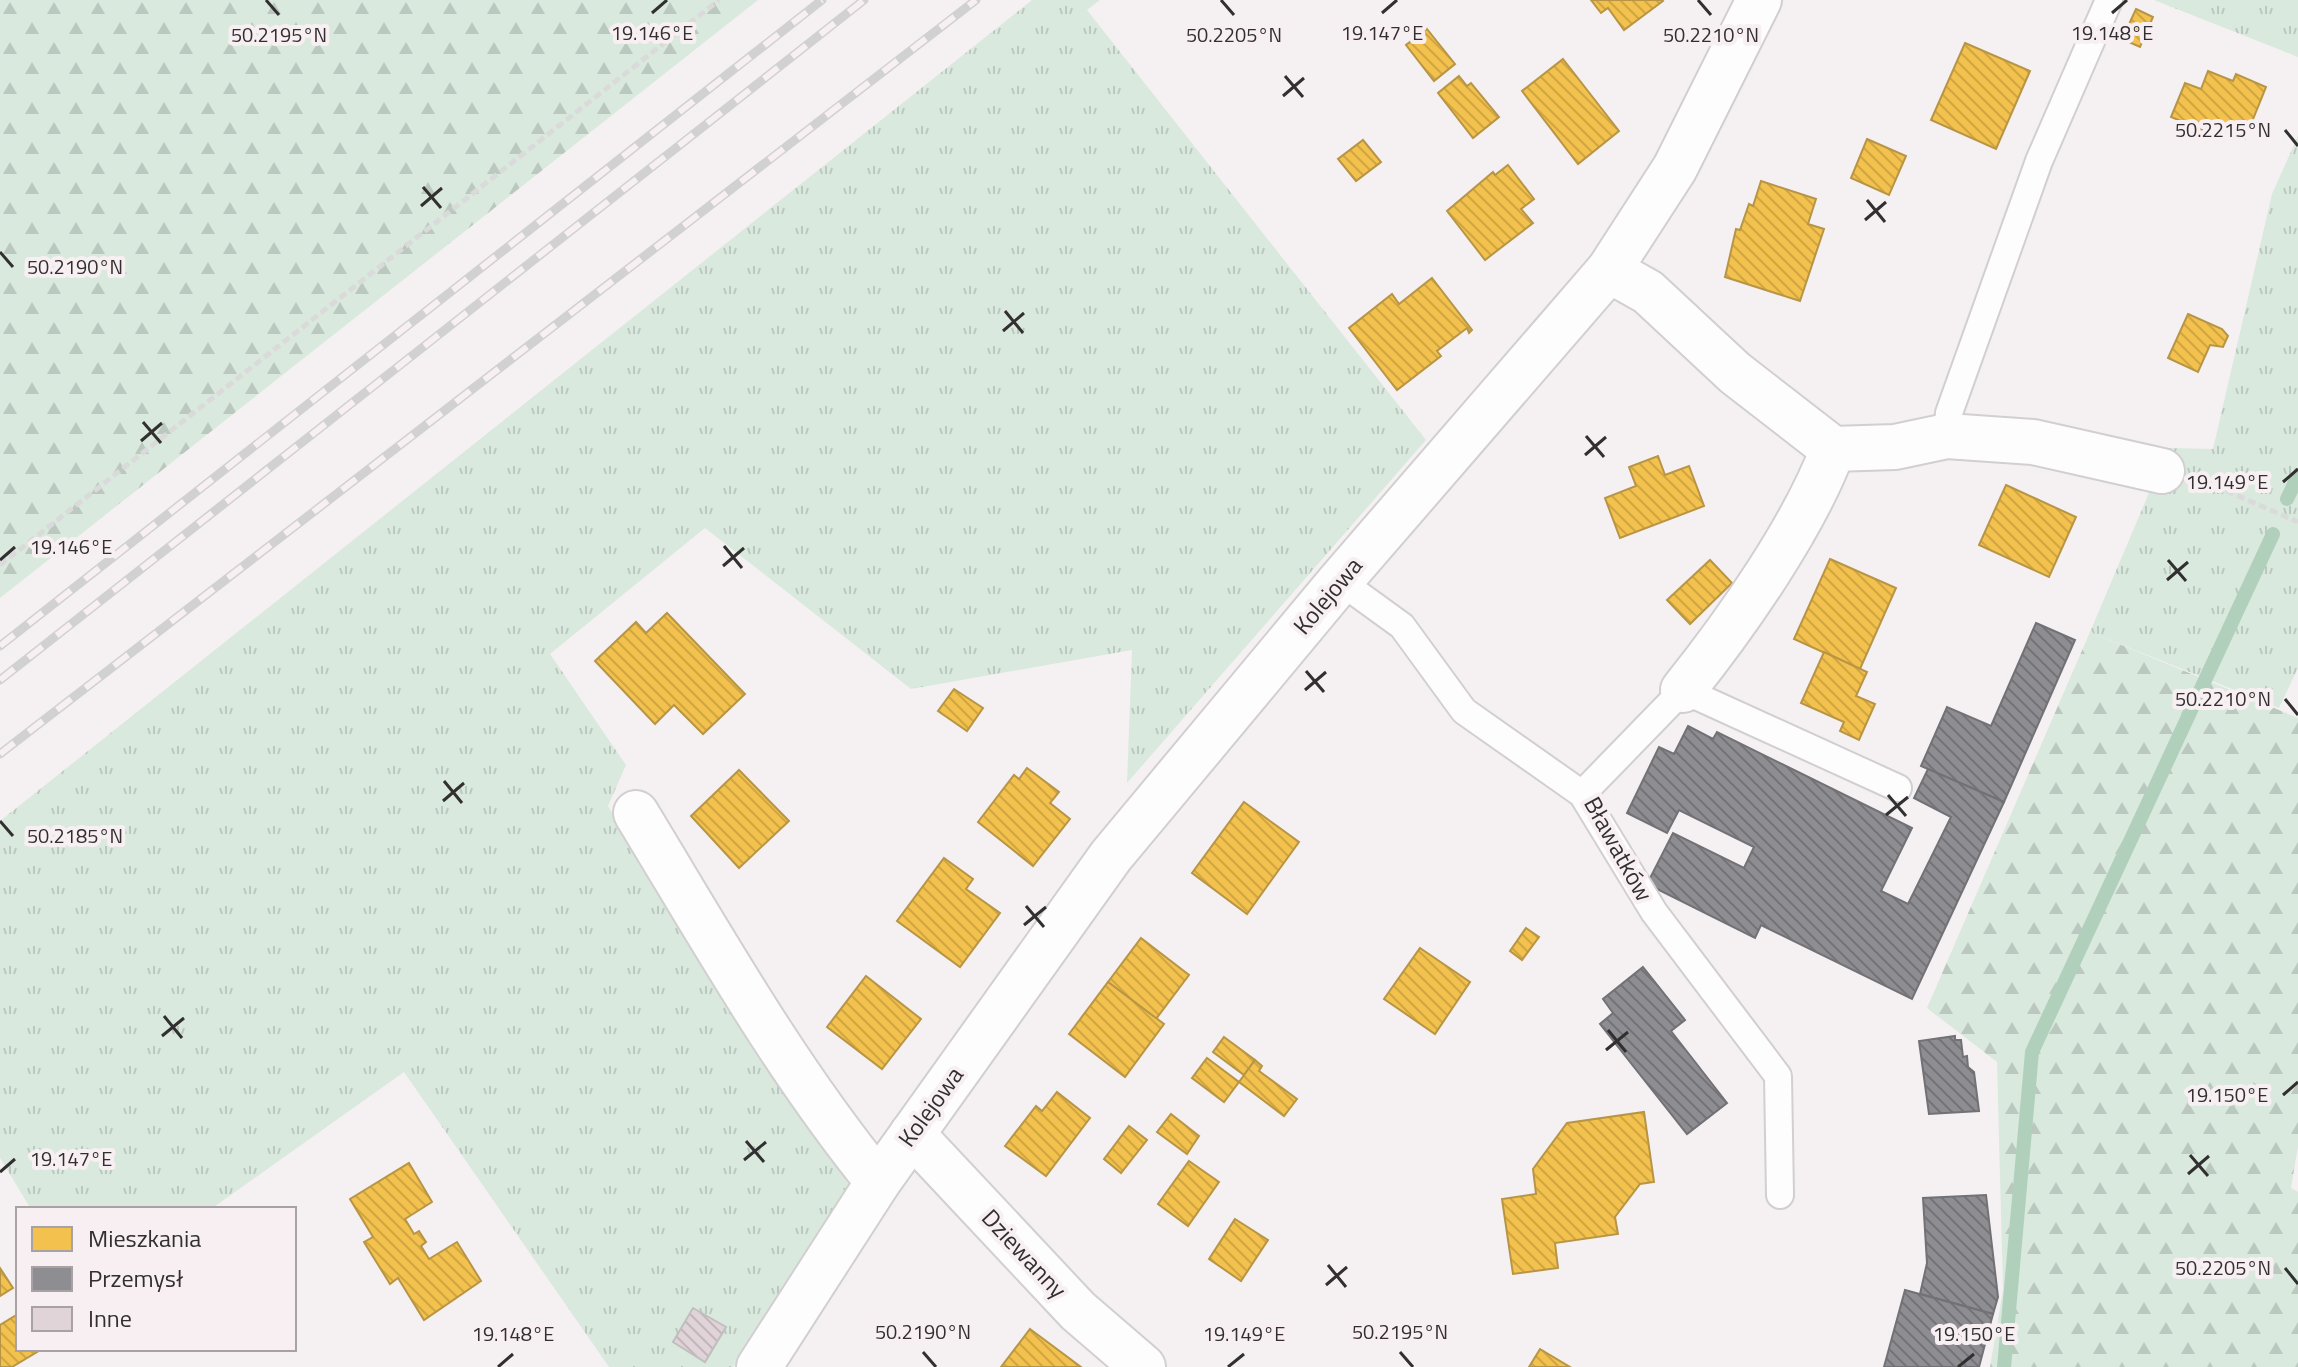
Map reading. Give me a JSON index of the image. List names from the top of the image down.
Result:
{
  "streets": {
    "street": ["Kolejowa", "Bławatków", "Dziewanny"]
  },
  "crossings": [
    ["Kolejowa", "Dziewanny"]
  ],
  "legend": ["Mieszkania", "Przemysł", "Inne"],
  "coordinates": [
    "19.146°E",
    "19.147°E",
    "19.148°E",
    "50.2195°N",
    "50.2205°N",
    "50.2210°N",
    "50.2215°N",
    "50.2190°N",
    "19.149°E",
    "50.2185°N",
    "19.150°E"
  ]
}
